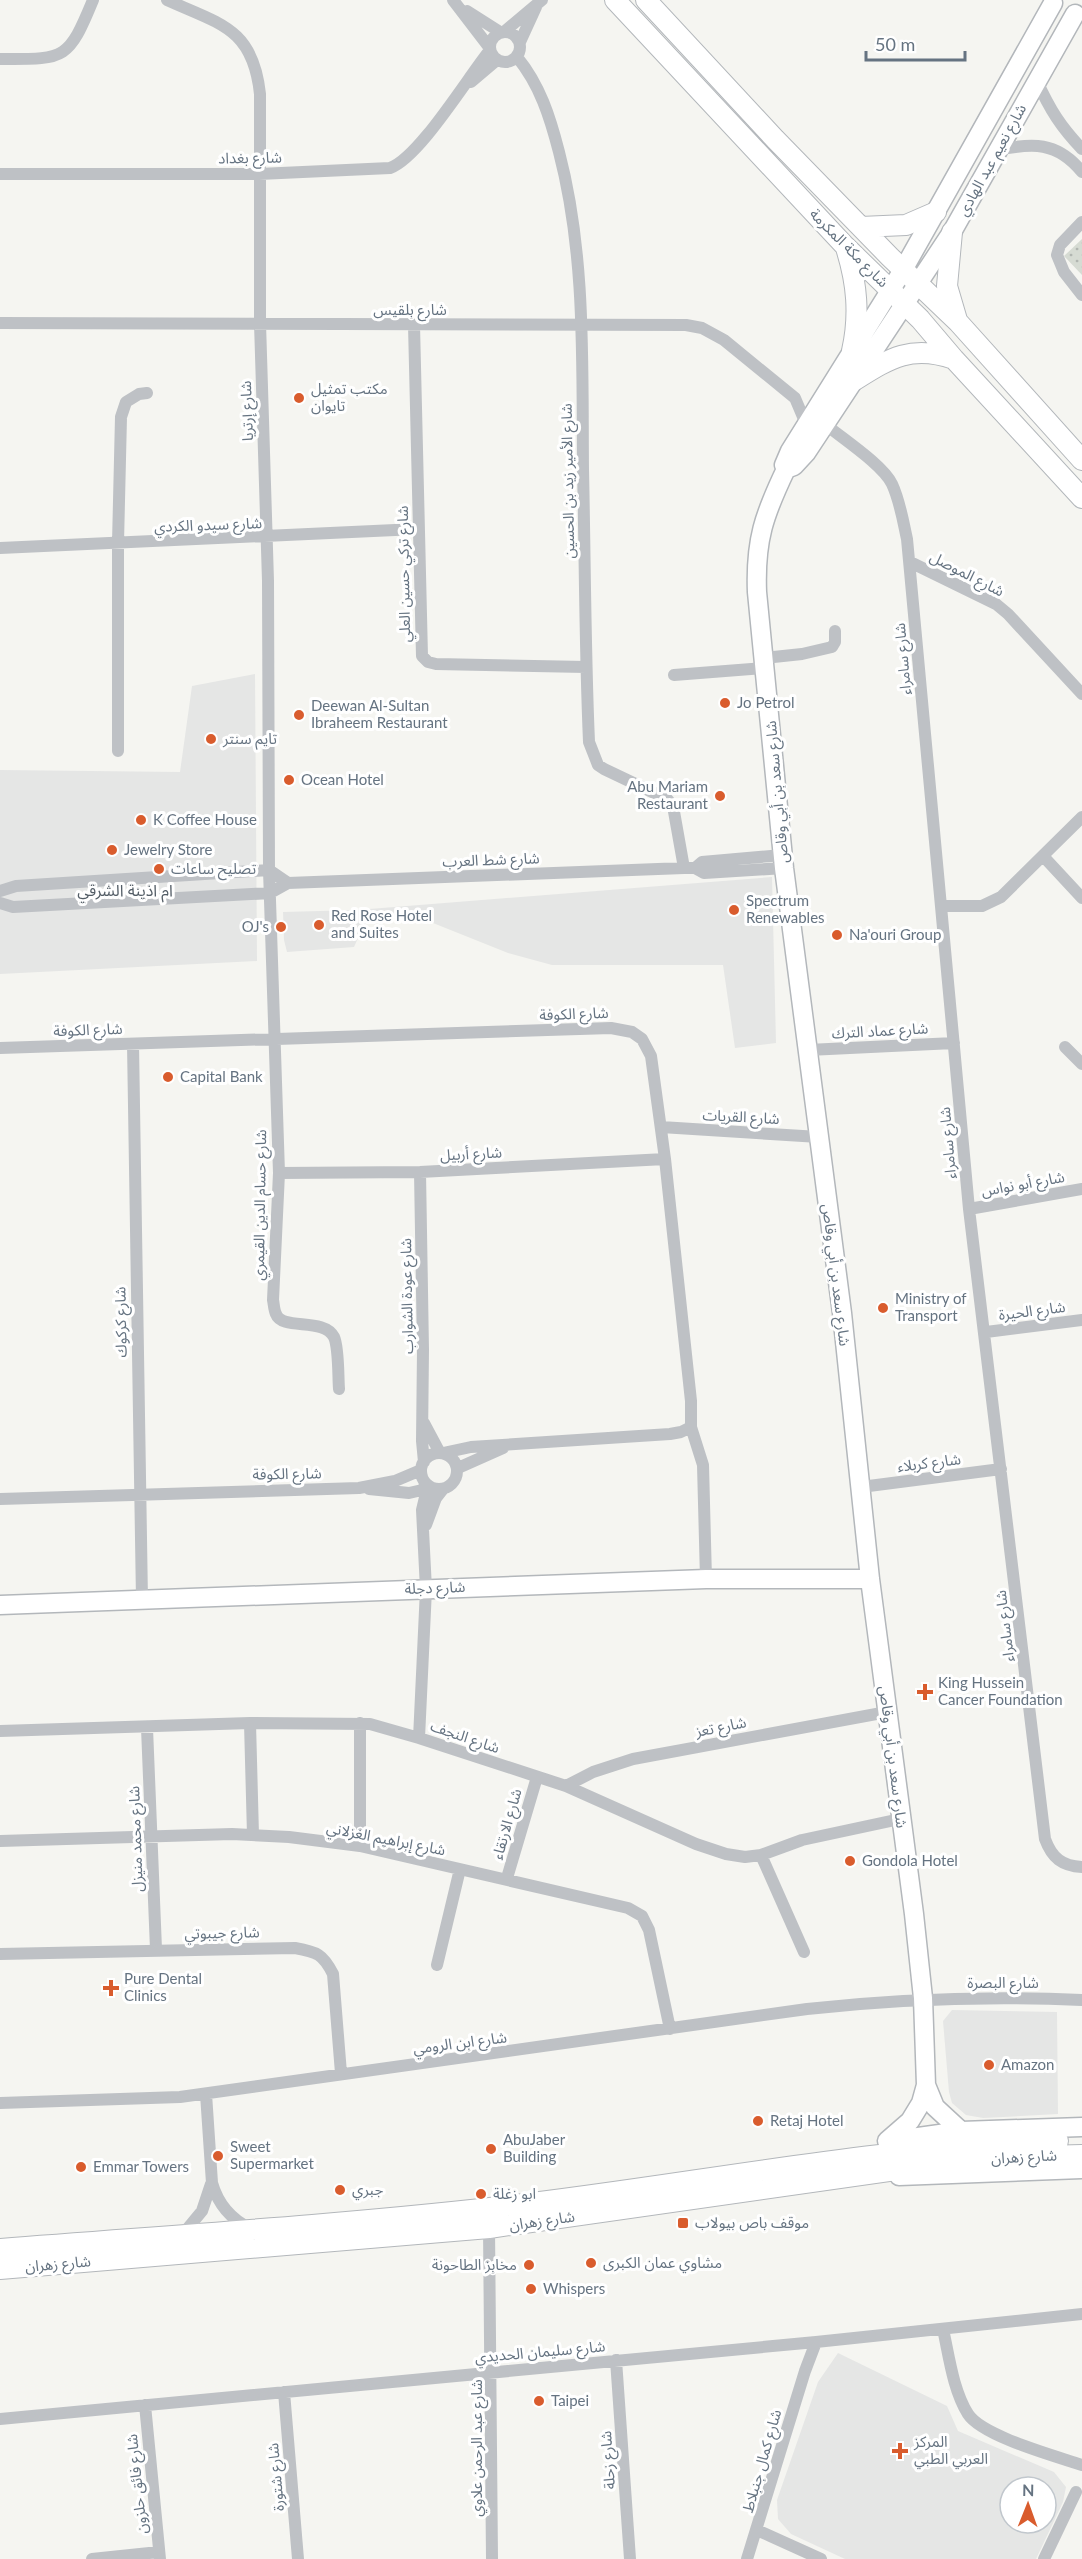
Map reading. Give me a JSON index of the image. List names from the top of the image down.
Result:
{
  "streets": {
    "main road": ["شارع مكة المكرمة", "شارع زهران"],
    "street": [
      "شارع بغداد",
      "شارع نعيم عبد الهادي",
      "شارع بلقيس",
      "شارع إرتريا",
      "شارع الأمير زيد بن الحسين",
      "شارع سيدو الكردي",
      "شارع تركي حسين العلي",
      "شارع الموصل",
      "شارع سامراء",
      "شارع سعد بن أبي وقاص",
      "شارع شط العرب",
      "شارع الكوفة",
      "شارع عماد الترك",
      "شارع القريات",
      "شارع أربيل",
      "شارع أبو نواس",
      "شارع حسام الدين القيمري",
      "شارع عودة الشوارب",
      "شارع الحيرة",
      "شارع كركوك",
      "شارع كربلاء",
      "شارع دجلة",
      "شارع تعز",
      "شارع النجف",
      "شارع الارتقاء",
      "شارع محمد منيزل",
      "شارع إبراهيم الغزلاني",
      "شارع جيبوتي",
      "شارع البصرة",
      "شارع ابن الرومي",
      "شارع سليمان الحديدي",
      "شارع عبد الرحمن علاوي",
      "شارع زحلة",
      "شارع كمال جنبلاط",
      "شارع شتورة",
      "شارع فائق حلزون"
    ]
  },
  "crossings": [
    ["شارع بغداد", "شارع إرتريا"],
    ["شارع بغداد", "شارع الأمير زيد بن الحسين"],
    ["شارع نعيم عبد الهادي", "شارع مكة المكرمة"],
    ["شارع نعيم عبد الهادي", "شارع سعد بن أبي وقاص"],
    ["شارع مكة المكرمة", "شارع سعد بن أبي وقاص"],
    ["شارع بلقيس", "شارع إرتريا"],
    ["شارع بلقيس", "شارع الأمير زيد بن الحسين"],
    ["شارع بلقيس", "شارع تركي حسين العلي"],
    ["شارع بلقيس", "شارع سعد بن أبي وقاص"],
    ["شارع إرتريا", "شارع سيدو الكردي"],
    ["شارع إرتريا", "شارع حسام الدين القيمري"],
    ["شارع الأمير زيد بن الحسين", "شارع تركي حسين العلي"],
    ["شارع الأمير زيد بن الحسين", "شارع شط العرب"],
    ["شارع سيدو الكردي", "شارع تركي حسين العلي"],
    ["شارع الموصل", "شارع سامراء"],
    ["شارع سامراء", "شارع سعد بن أبي وقاص"],
    ["شارع سامراء", "شارع عماد الترك"],
    ["شارع سامراء", "شارع أبو نواس"],
    ["شارع سامراء", "شارع الحيرة"],
    ["شارع سامراء", "شارع كربلاء"],
    ["شارع سعد بن أبي وقاص", "شارع شط العرب"],
    ["شارع سعد بن أبي وقاص", "شارع عماد الترك"],
    ["شارع سعد بن أبي وقاص", "شارع القريات"],
    ["شارع سعد بن أبي وقاص", "شارع كربلاء"],
    ["شارع سعد بن أبي وقاص", "شارع دجلة"],
    ["شارع سعد بن أبي وقاص", "شارع تعز"],
    ["شارع سعد بن أبي وقاص", "شارع النجف"],
    ["شارع سعد بن أبي وقاص", "شارع البصرة"],
    ["شارع سعد بن أبي وقاص", "شارع ابن الرومي"],
    ["شارع شط العرب", "شارع حسام الدين القيمري"],
    ["شارع الكوفة", "شارع القريات"],
    ["شارع الكوفة", "شارع أربيل"],
    ["شارع الكوفة", "شارع حسام الدين القيمري"],
    ["شارع الكوفة", "شارع عودة الشوارب"],
    ["شارع الكوفة", "شارع كركوك"],
    ["شارع الكوفة", "شارع دجلة"],
    ["شارع أربيل", "شارع حسام الدين القيمري"],
    ["شارع أربيل", "شارع عودة الشوارب"],
    ["شارع كركوك", "شارع دجلة"],
    ["شارع تعز", "شارع النجف"],
    ["شارع النجف", "شارع الارتقاء"],
    ["شارع النجف", "شارع محمد منيزل"],
    ["شارع الارتقاء", "شارع إبراهيم الغزلاني"],
    ["شارع محمد منيزل", "شارع إبراهيم الغزلاني"],
    ["شارع محمد منيزل", "شارع جيبوتي"],
    ["شارع إبراهيم الغزلاني", "شارع ابن الرومي"],
    ["شارع جيبوتي", "شارع ابن الرومي"],
    ["شارع البصرة", "شارع ابن الرومي"],
    ["شارع زهران", "شارع عبد الرحمن علاوي"],
    ["شارع سليمان الحديدي", "شارع عبد الرحمن علاوي"],
    ["شارع سليمان الحديدي", "شارع زحلة"],
    ["شارع سليمان الحديدي", "شارع كمال جنبلاط"],
    ["شارع سليمان الحديدي", "شارع شتورة"],
    ["شارع سليمان الحديدي", "شارع فائق حلزون"]
  ],
  "districts": ["ام اذينة الشرقي"],
  "places": {
    "other": [
      "مكتب تمثيل تايوان",
      "Jo Petrol",
      "Deewan Al-Sultan Ibraheem Restaurant",
      "تايم سنتر",
      "Ocean Hotel",
      "Abu Mariam Restaurant",
      "K Coffee House",
      "Jewelry Store",
      "تصليح ساعات",
      "Spectrum Renewables",
      "Red Rose Hotel and Suites",
      "OJ's",
      "Na'ouri Group",
      "Capital Bank",
      "Ministry of Transport",
      "Gondola Hotel",
      "Amazon",
      "Retaj Hotel",
      "AbuJaber Building",
      "Sweet Supermarket",
      "Emmar Towers",
      "جبري",
      "ابو زغلة",
      "مشاوي عمان الكبرى",
      "مخابز الطاحونة",
      "Whispers",
      "Taipei"
    ],
    "health": ["King Hussein Cancer Foundation", "Pure Dental Clinics", "المركز العربي الطبي"],
    "transit": ["موقف باص بيولاب"]
  },
  "scale_bar": "50 m",
  "north": "top"
}
